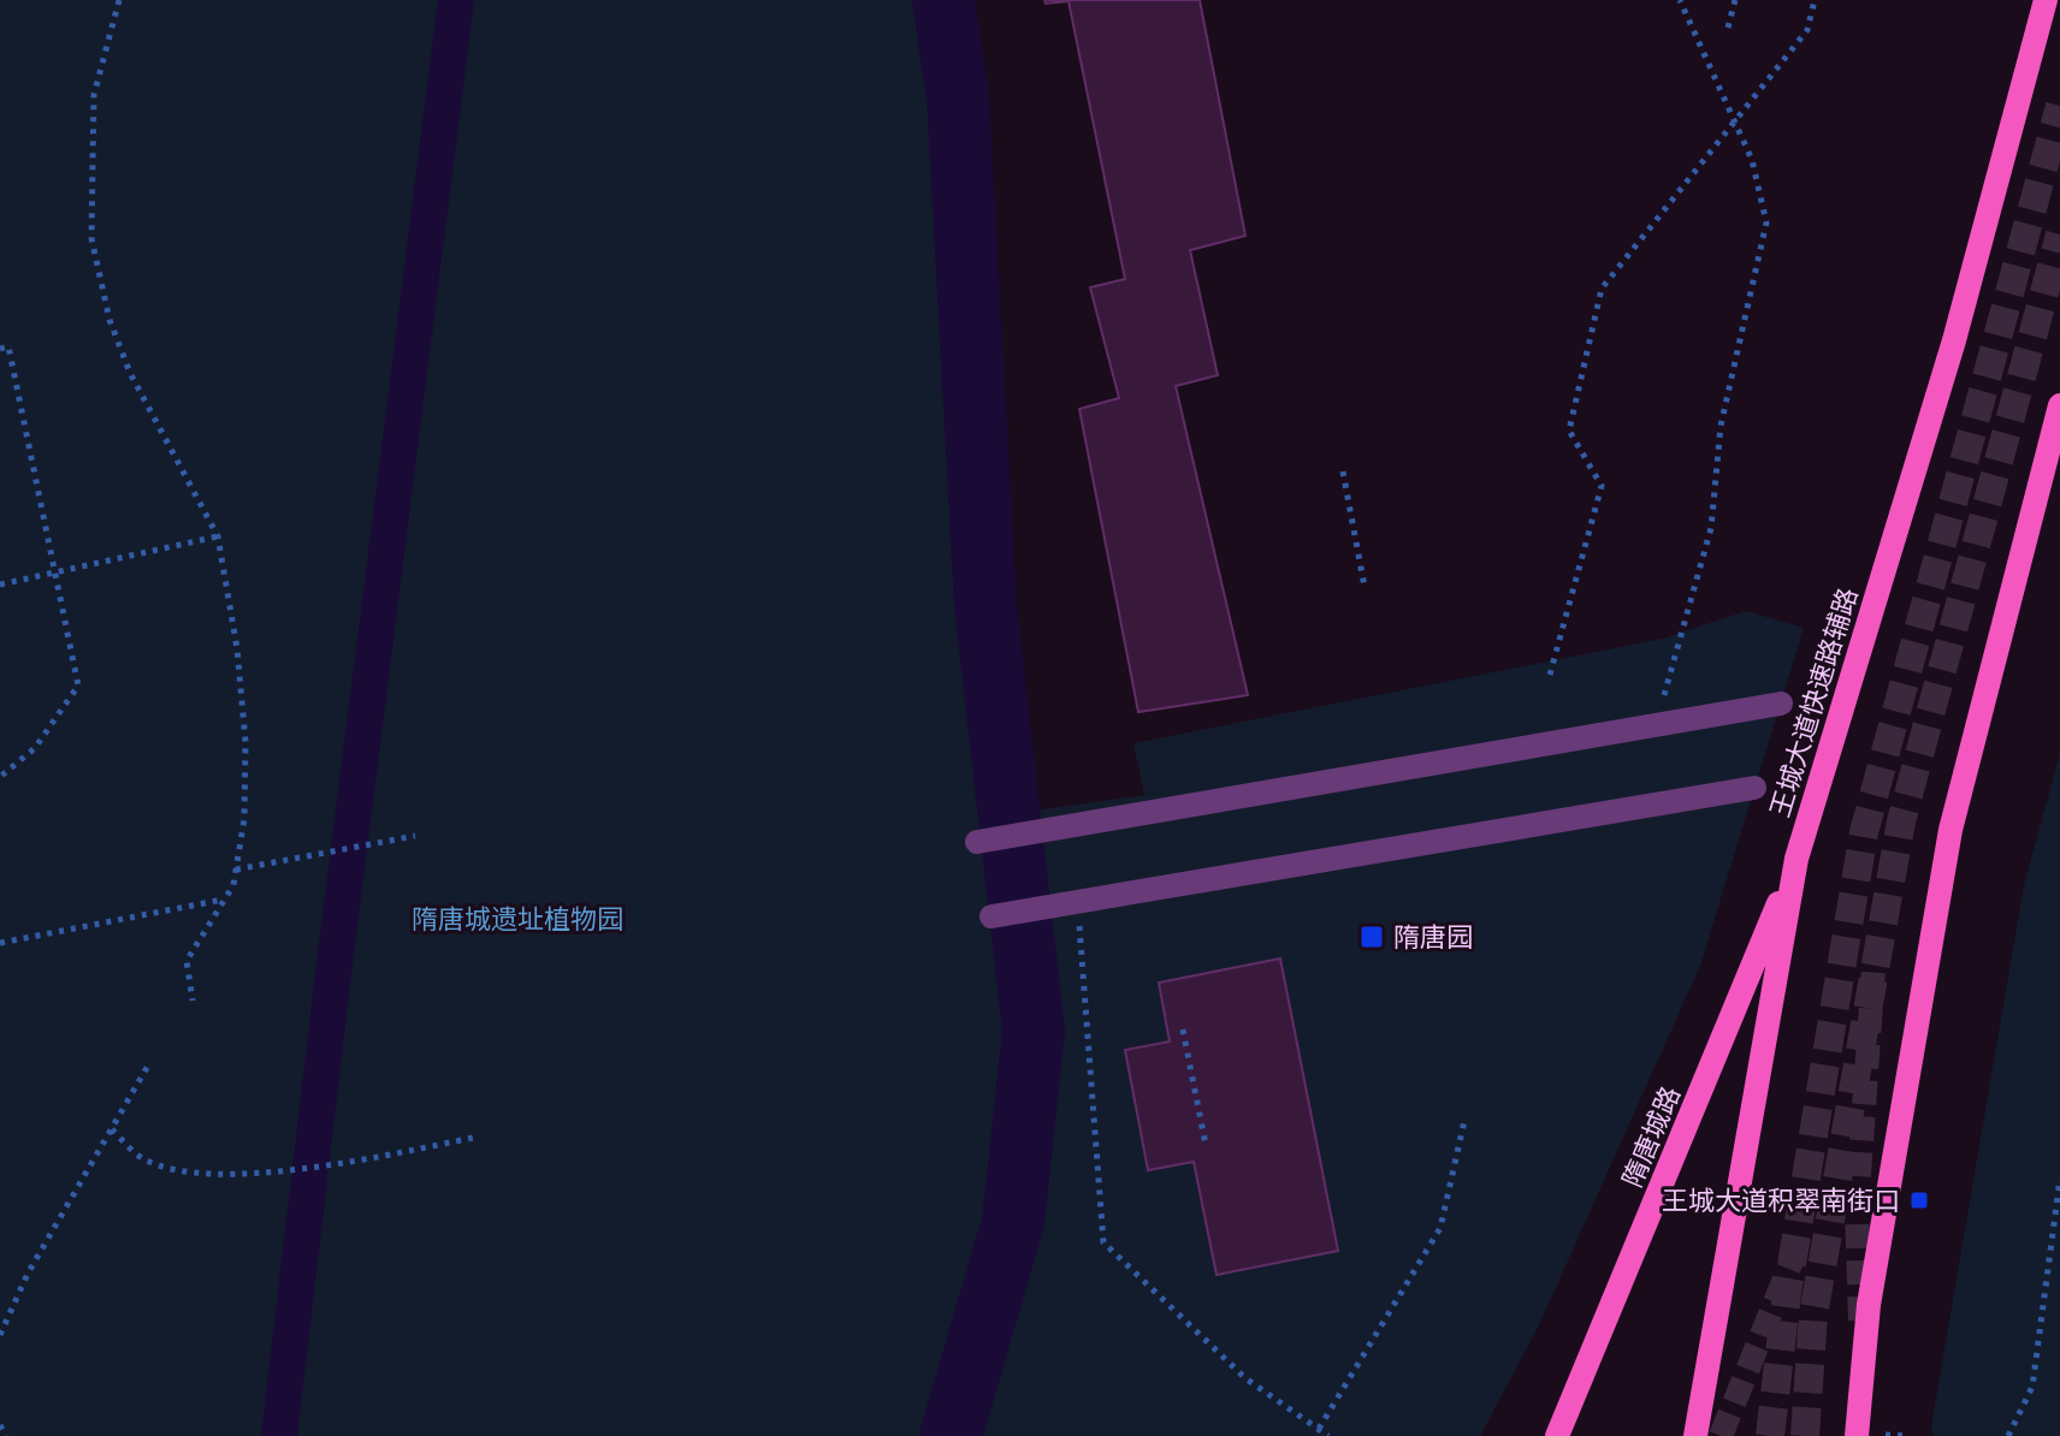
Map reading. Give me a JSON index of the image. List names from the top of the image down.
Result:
{
  "streets": {
    "main road": ["王城大道快速路辅路", "隋唐城路"]
  },
  "crossings": [
    ["王城大道快速路辅路", "隋唐城路"]
  ],
  "parks": ["隋唐城遗址植物园"],
  "places": {
    "transit": ["隋唐园", "王城大道积翠南街口"]
  }
}
